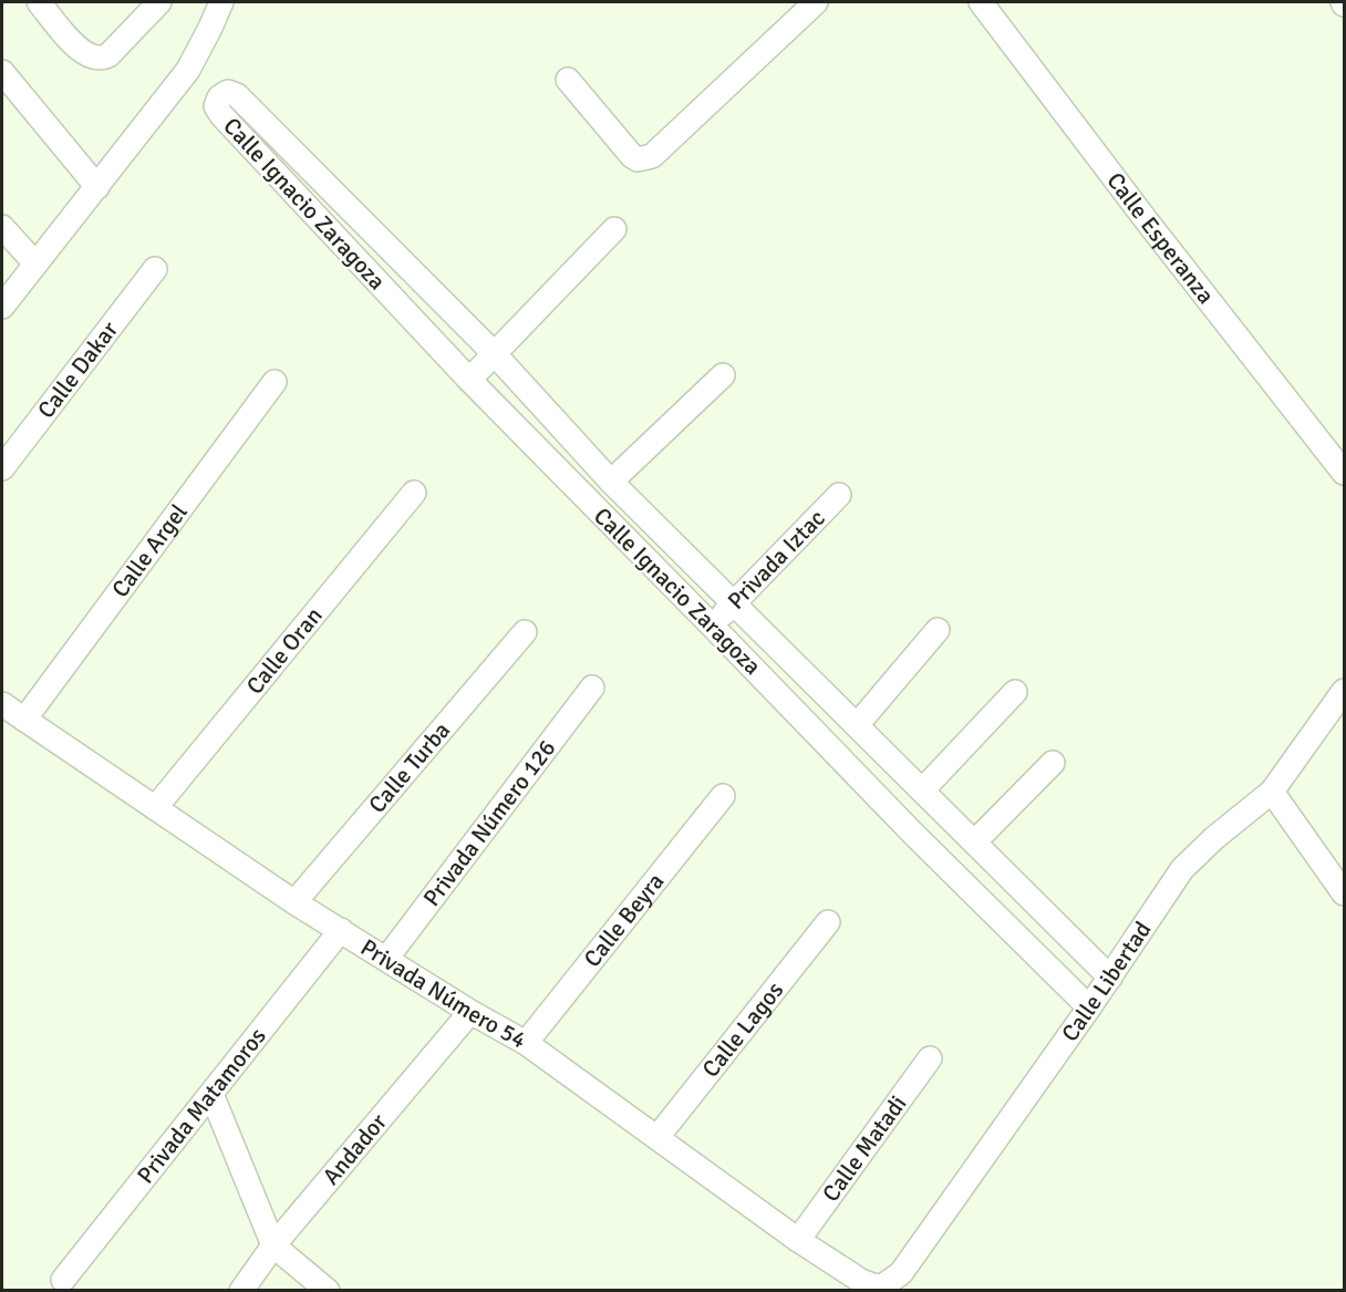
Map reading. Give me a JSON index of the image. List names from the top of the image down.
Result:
{
  "streets": {
    "street": [
      "Calle Ignacio Zaragoza",
      "Calle Esperanza",
      "Calle Dakar",
      "Calle Argel",
      "Privada Iztac",
      "Calle Oran",
      "Calle Turba",
      "Privada Número 126",
      "Calle Beyra",
      "Calle Libertad",
      "Privada Número 54",
      "Calle Lagos",
      "Privada Matamoros",
      "Calle Matadi",
      "Andador"
    ]
  },
  "crossings": [
    ["Calle Ignacio Zaragoza", "Privada Iztac"],
    ["Calle Ignacio Zaragoza", "Calle Libertad"],
    ["Calle Argel", "Privada Número 54"],
    ["Calle Oran", "Privada Número 54"],
    ["Calle Turba", "Privada Número 54"],
    ["Privada Número 126", "Privada Número 54"],
    ["Calle Beyra", "Privada Número 54"],
    ["Calle Libertad", "Privada Número 54"],
    ["Privada Número 54", "Calle Lagos"],
    ["Privada Número 54", "Privada Matamoros"],
    ["Privada Número 54", "Calle Matadi"],
    ["Privada Número 54", "Andador"]
  ]
}
